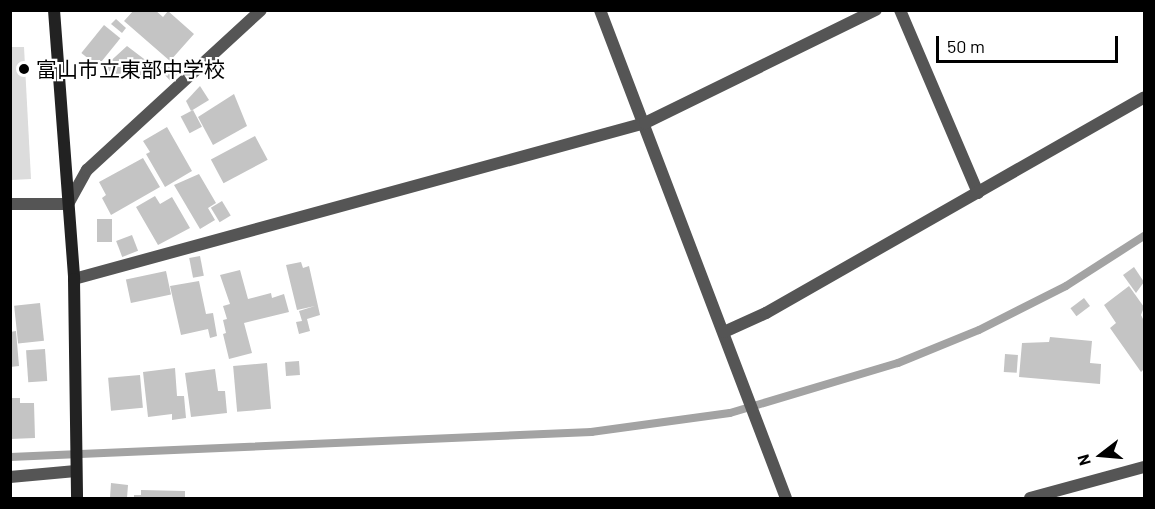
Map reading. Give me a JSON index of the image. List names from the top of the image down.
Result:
{
  "places": ["富山市立東部中学校"],
  "scale_bar": "50 m",
  "north": "left"
}
